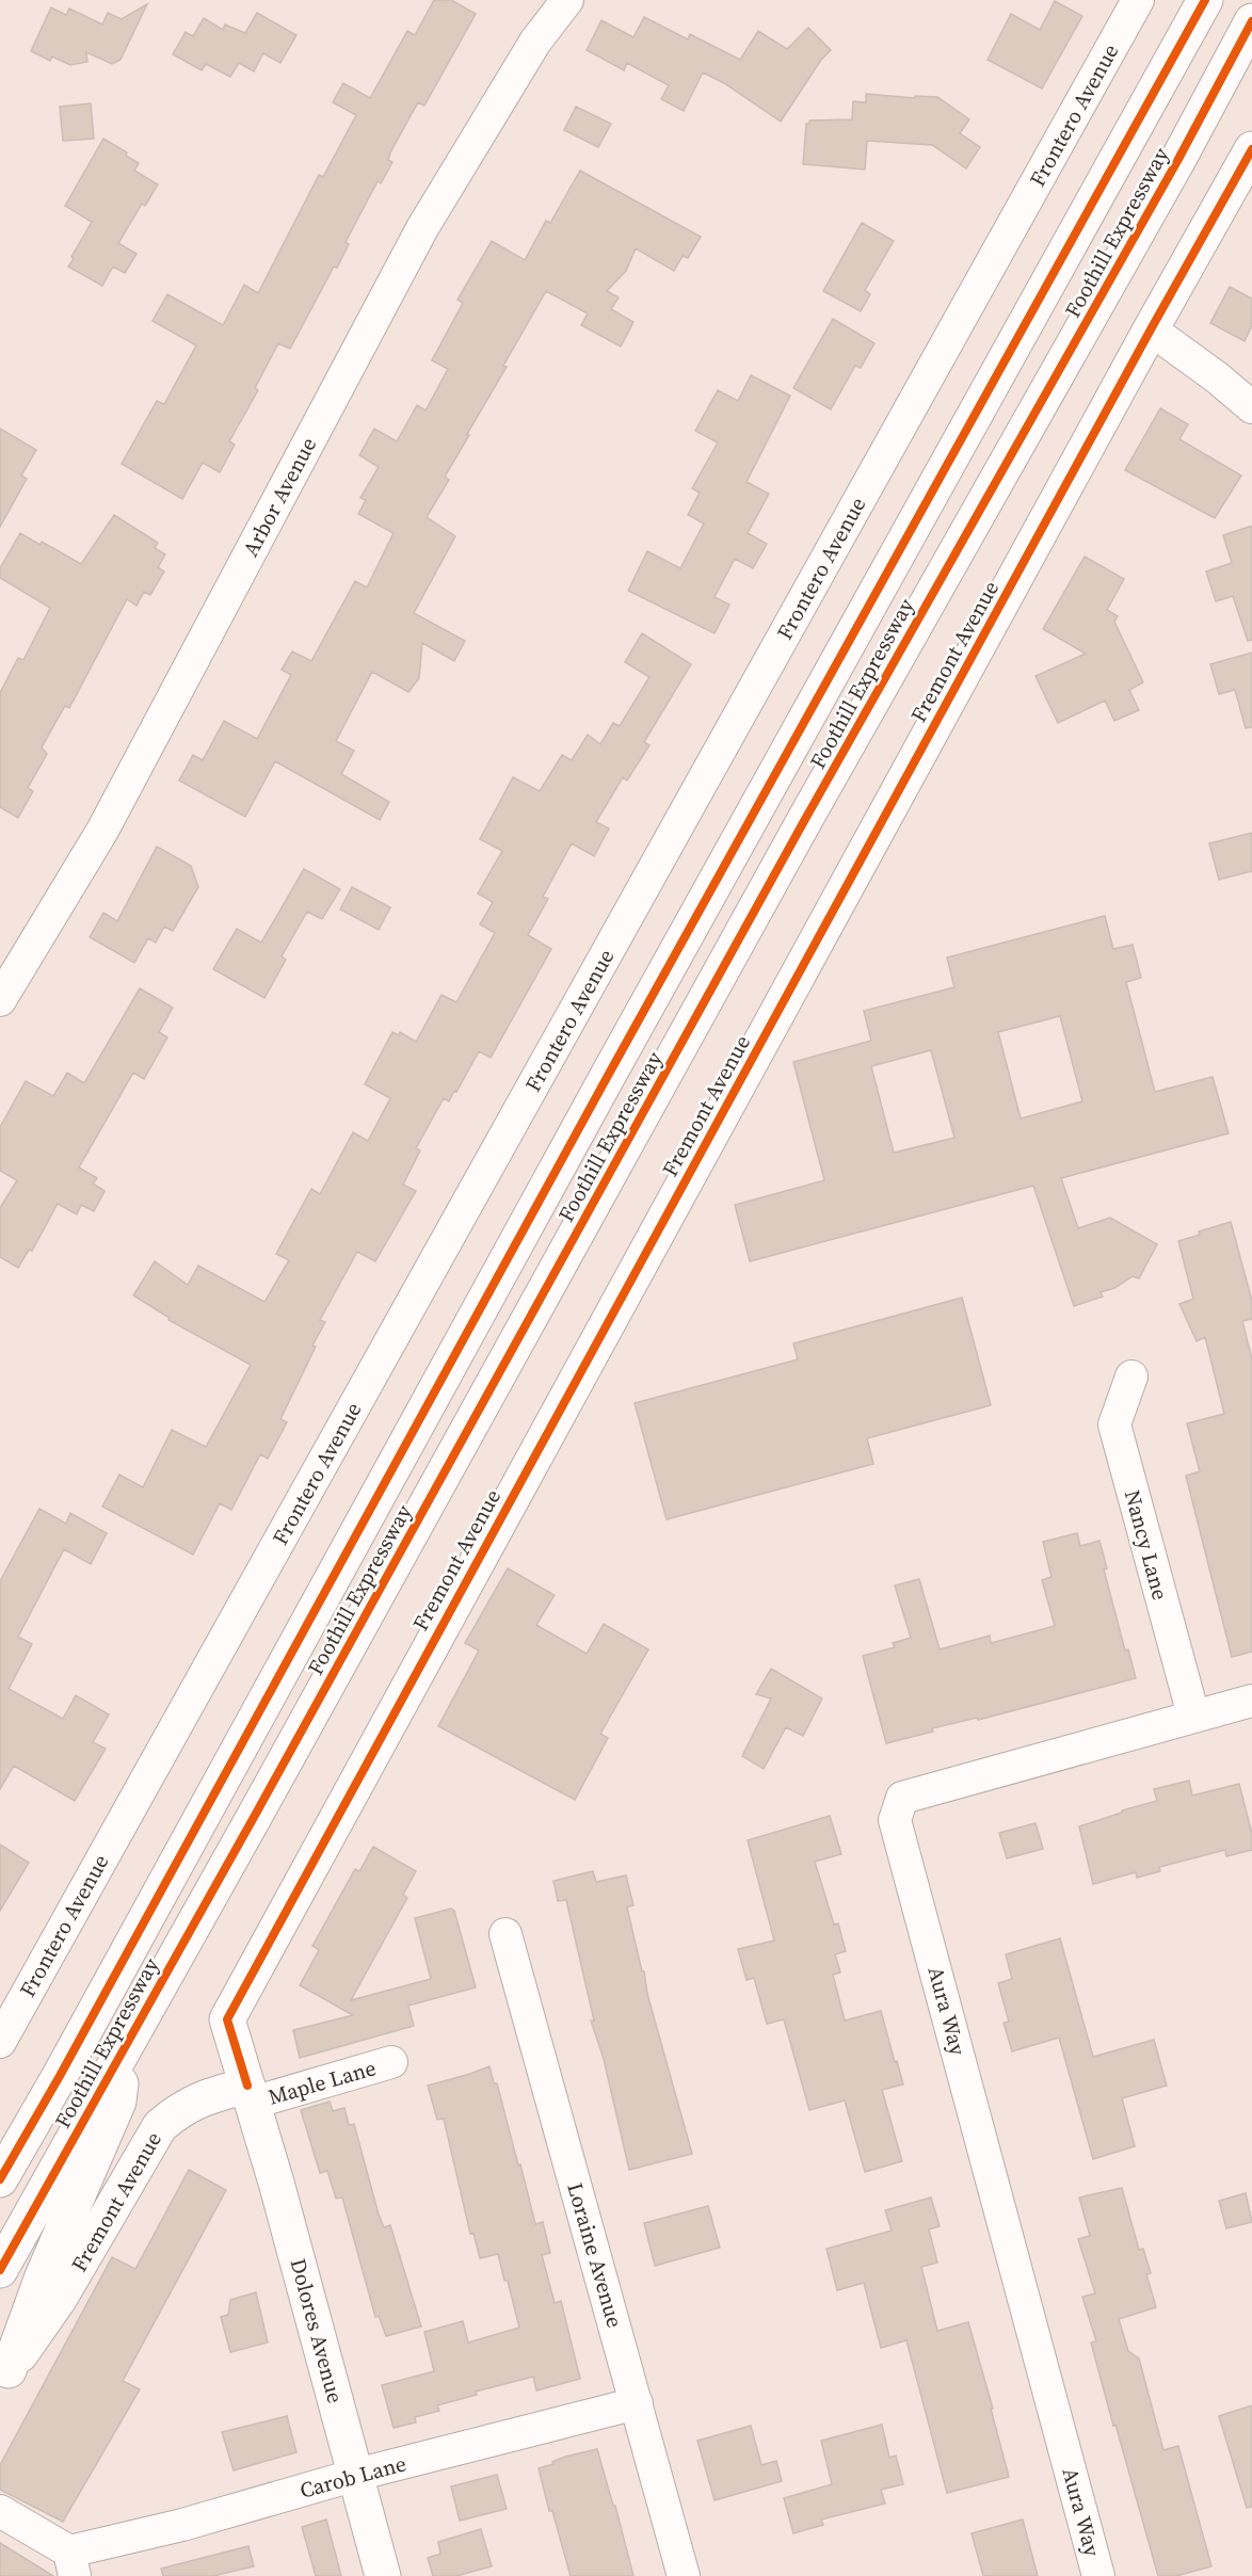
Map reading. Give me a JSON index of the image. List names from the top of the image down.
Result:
{
  "streets": {
    "main road": ["Foothill Expressway", "Fremont Avenue", "Dolores Avenue"],
    "street": [
      "Frontero Avenue",
      "Arbor Avenue",
      "Nancy Lane",
      "Aura Way",
      "Maple Lane",
      "Loraine Avenue",
      "Carob Lane"
    ]
  },
  "crossings": [
    ["Foothill Expressway", "Fremont Avenue"],
    ["Fremont Avenue", "Maple Lane"],
    ["Fremont Avenue", "Dolores Avenue"],
    ["Nancy Lane", "Aura Way"],
    ["Maple Lane", "Dolores Avenue"],
    ["Loraine Avenue", "Carob Lane"],
    ["Dolores Avenue", "Carob Lane"]
  ]
}
